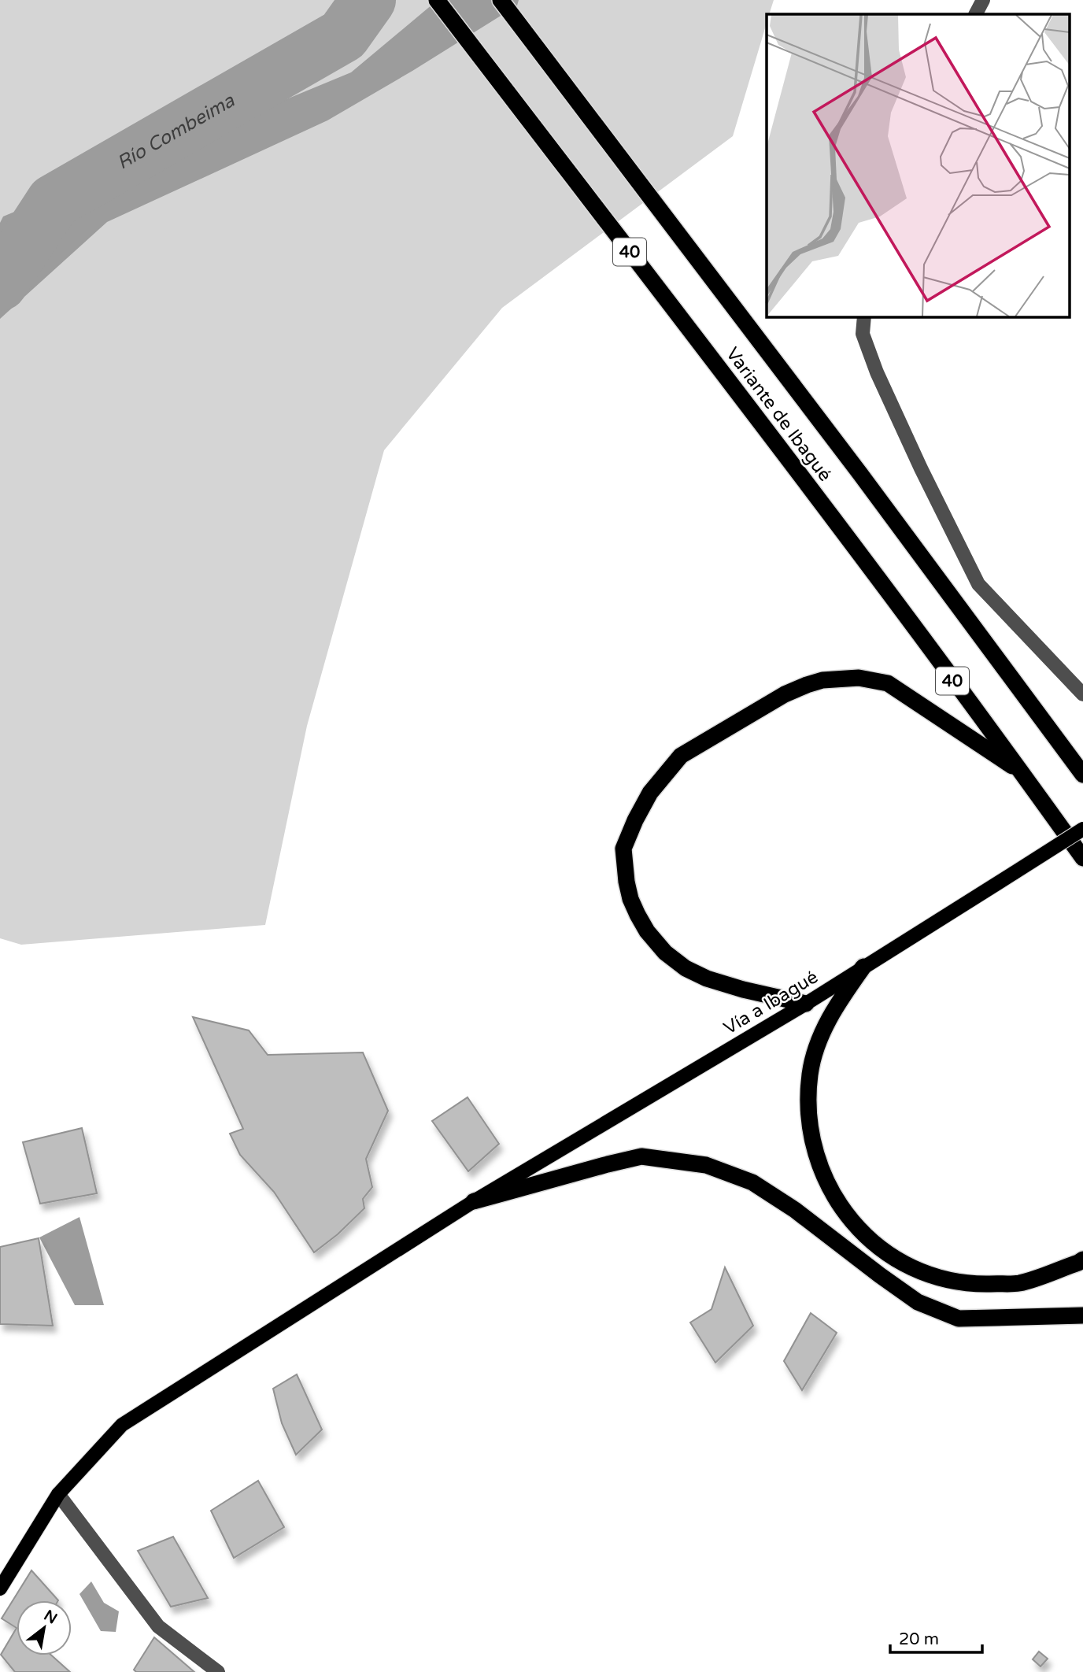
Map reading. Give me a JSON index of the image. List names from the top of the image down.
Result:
{
  "streets": {
    "highway": ["40", "Variante de Ibagué"],
    "main road": ["Vía a Ibagué"]
  },
  "water": ["Río Combeima"],
  "scale_bar": "20 m",
  "north": "top right"
}
